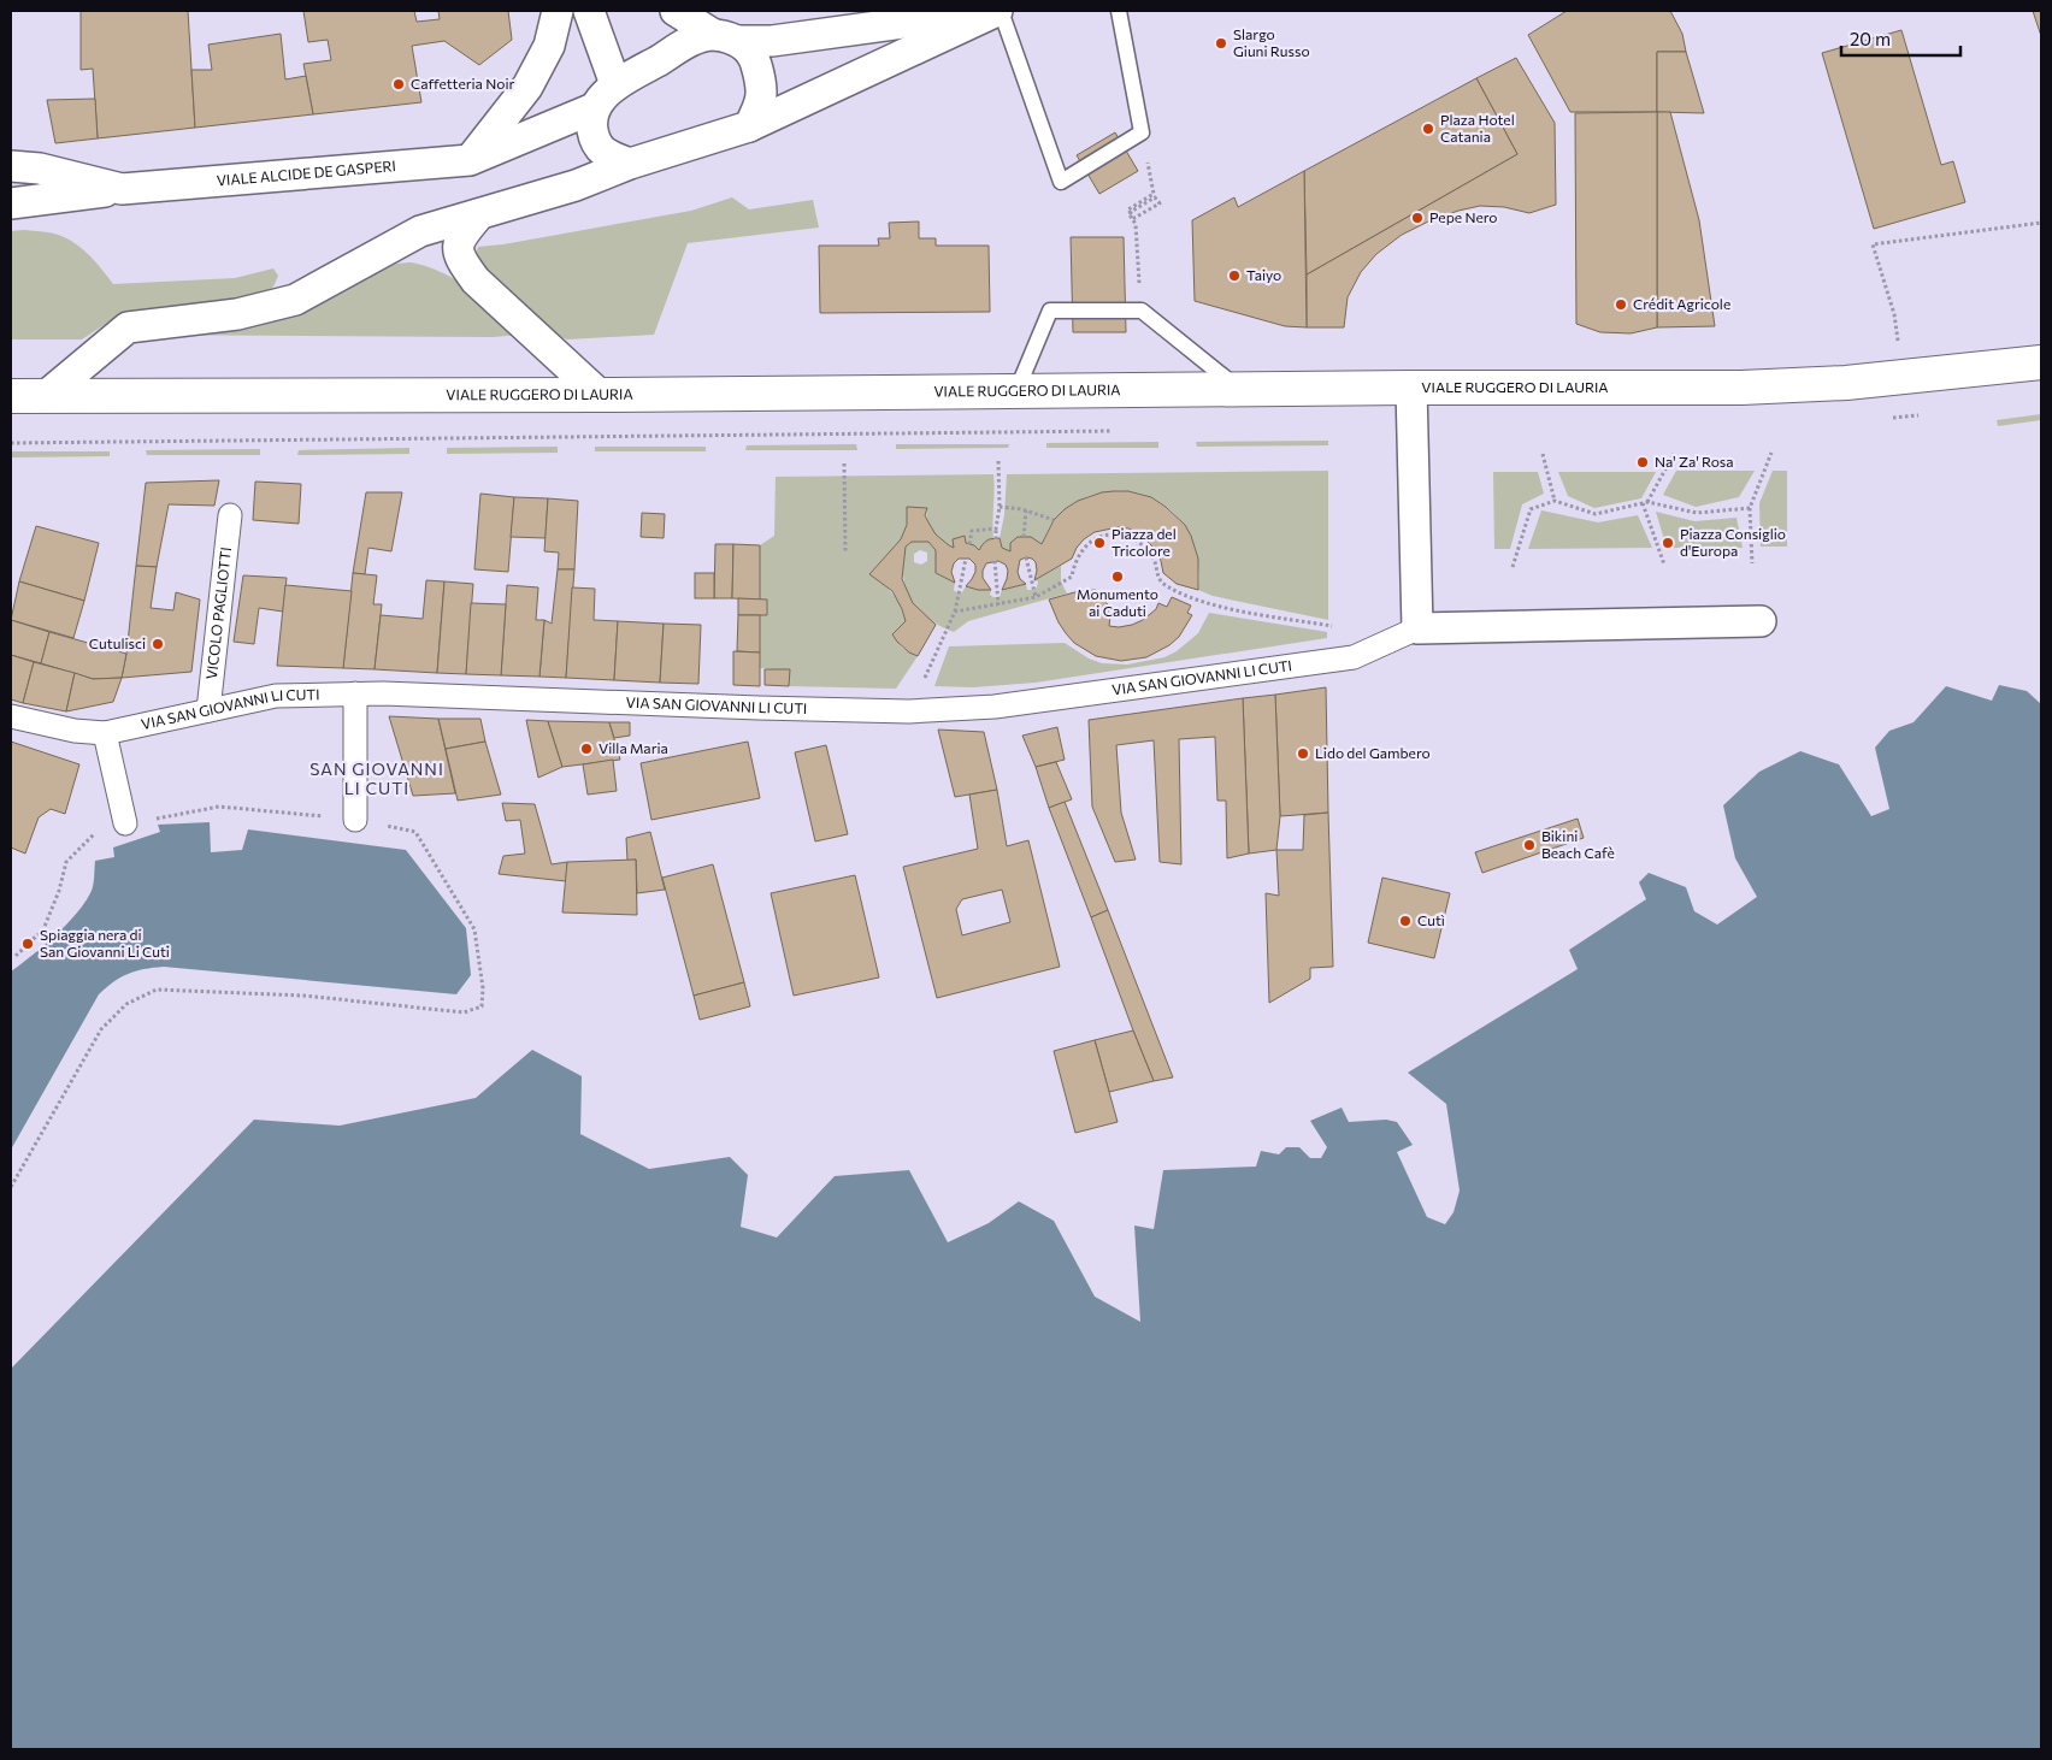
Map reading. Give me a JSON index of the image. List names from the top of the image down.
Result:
{
  "streets": {
    "main road": ["VIALE RUGGERO DI LAURIA"],
    "street": ["VIALE ALCIDE DE GASPERI", "VICOLO PAGLIOTTI", "VIA SAN GIOVANNI LI CUTI"]
  },
  "crossings": [
    ["VICOLO PAGLIOTTI", "VIA SAN GIOVANNI LI CUTI"]
  ],
  "districts": ["SAN GIOVANNI LI CUTI"],
  "places": [
    "Slargo Giuni Russo",
    "Caffetteria Noir",
    "Plaza Hotel Catania",
    "Pepe Nero",
    "Taiyo",
    "Crédit Agricole",
    "Na' Za' Rosa",
    "Piazza del Tricolore",
    "Piazza Consiglio d'Europa",
    "Monumento ai Caduti",
    "Cutulisci",
    "Villa Maria",
    "Lido del Gambero",
    "Bikini Beach Cafè",
    "Cutì",
    "Spiaggia nera di San Giovanni Li Cuti"
  ],
  "scale_bar": "20 m"
}
